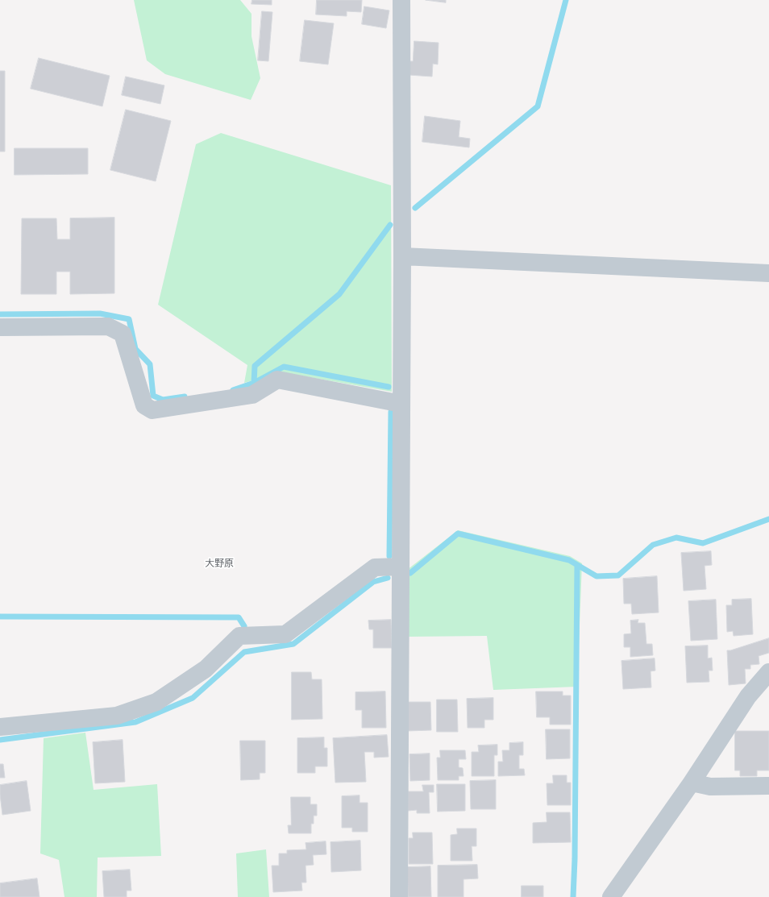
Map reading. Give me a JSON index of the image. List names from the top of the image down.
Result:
{
  "districts": ["大野原"]
}
